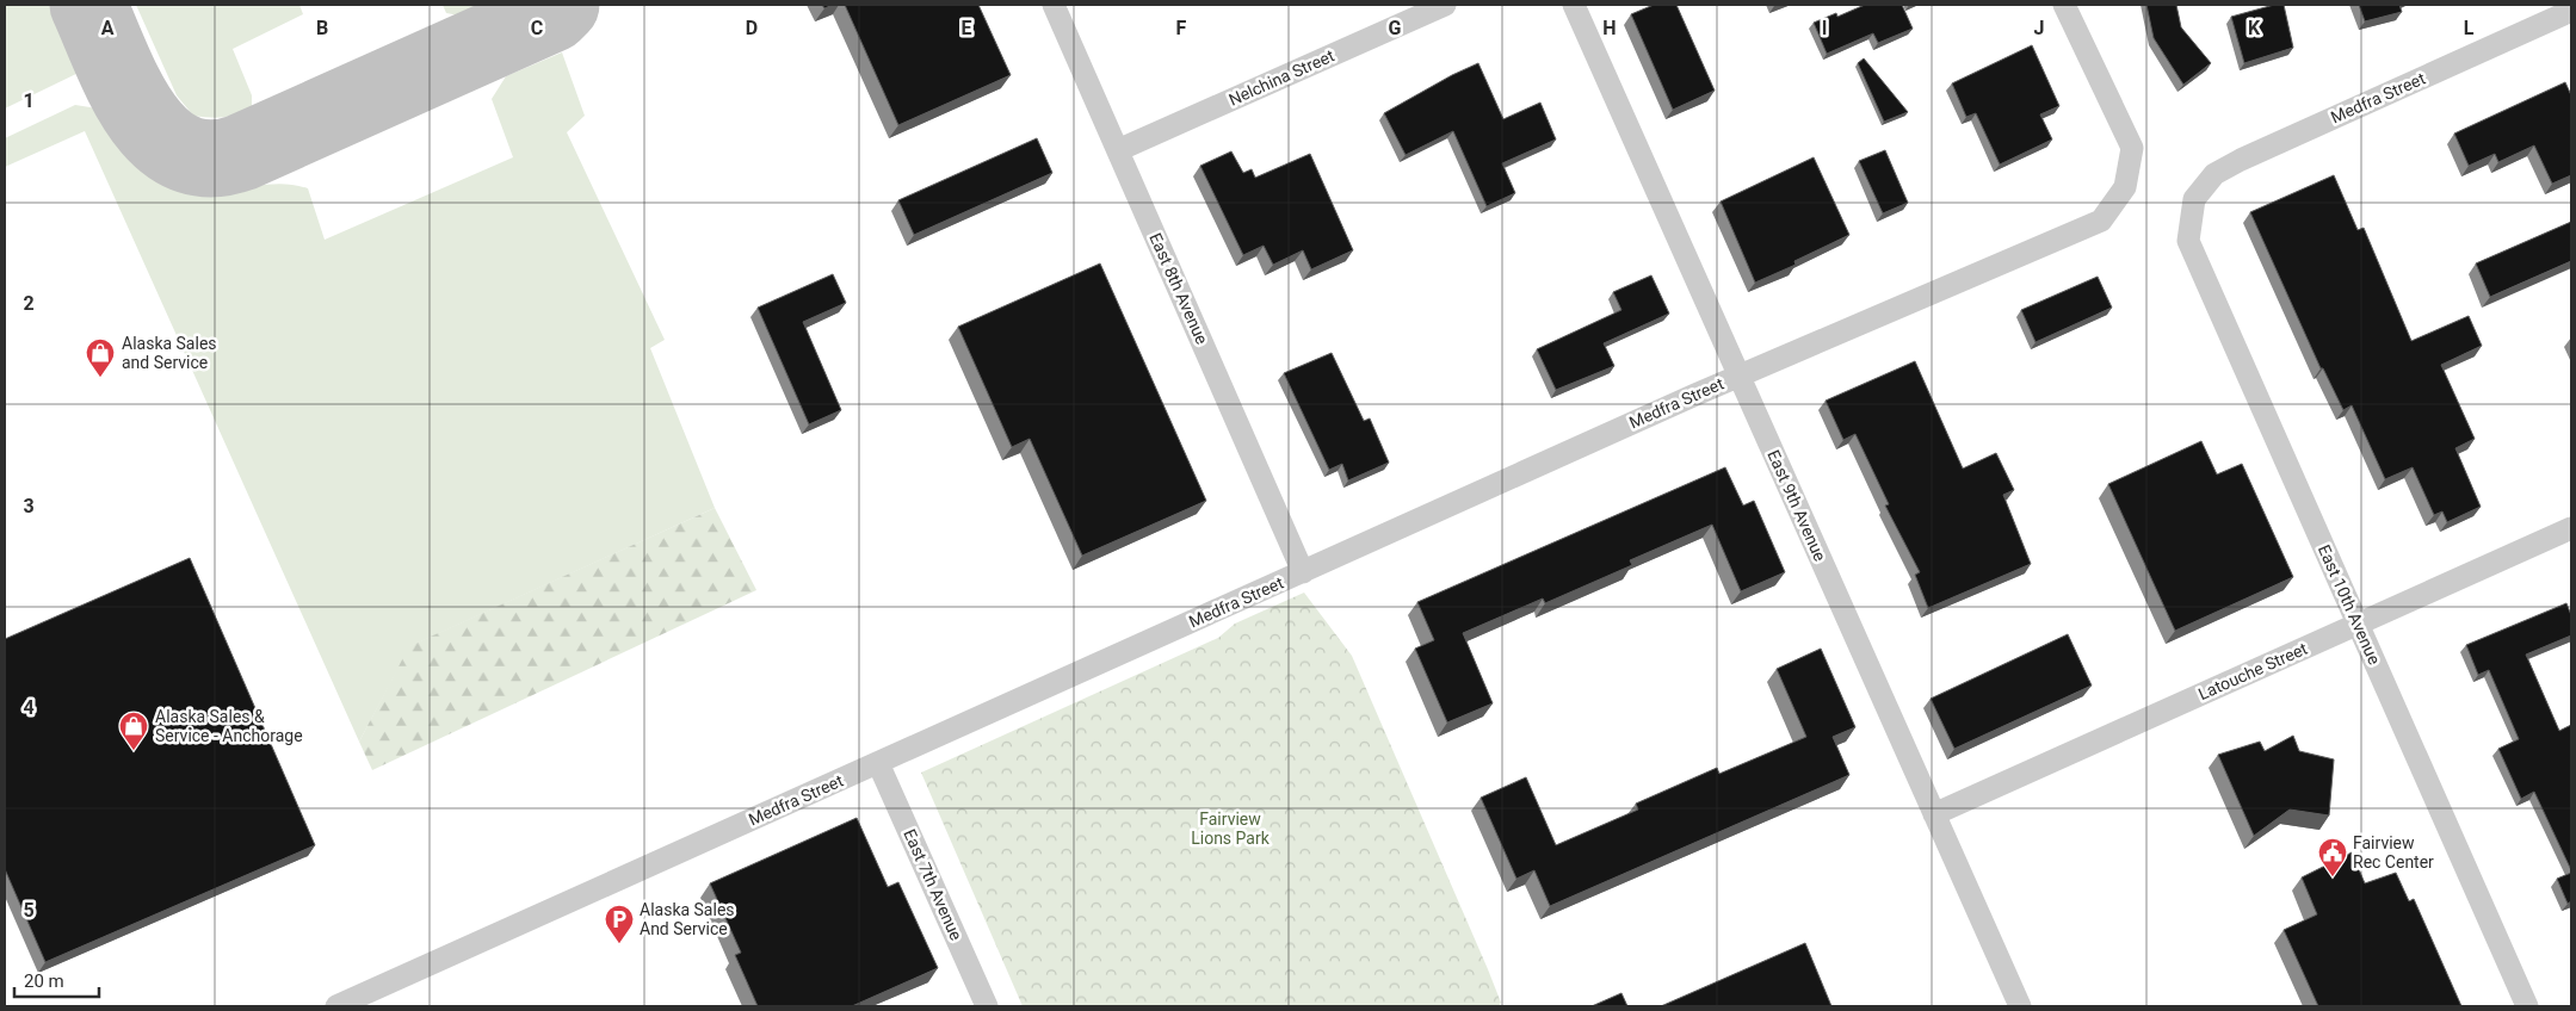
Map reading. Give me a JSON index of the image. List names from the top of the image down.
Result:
{
  "streets": {
    "street": [
      "Nelchina Street",
      "Medfra Street",
      "East 8th Avenue",
      "East 9th Avenue",
      "East 10th Avenue",
      "Latouche Street",
      "East 7th Avenue"
    ]
  },
  "crossings": [
    ["Nelchina Street", "East 8th Avenue"],
    ["Medfra Street", "East 8th Avenue"],
    ["Medfra Street", "East 9th Avenue"],
    ["Medfra Street", "East 10th Avenue"],
    ["Medfra Street", "East 7th Avenue"],
    ["East 9th Avenue", "Latouche Street"],
    ["East 10th Avenue", "Latouche Street"]
  ],
  "parks": ["Fairview Lions Park"],
  "places": {
    "shop": ["Alaska Sales and Service", "Alaska Sales & Service - Anchorage"],
    "public building": ["Fairview Rec Center"],
    "parking": ["Alaska Sales And Service"]
  },
  "scale_bar": "20 m",
  "grid": {
    "columns": [
      "A",
      "B",
      "C",
      "D",
      "E",
      "F",
      "G",
      "H",
      "I",
      "J",
      "K",
      "L"
    ],
    "rows": [
      "1",
      "2",
      "3",
      "4",
      "5"
    ]
  }
}
